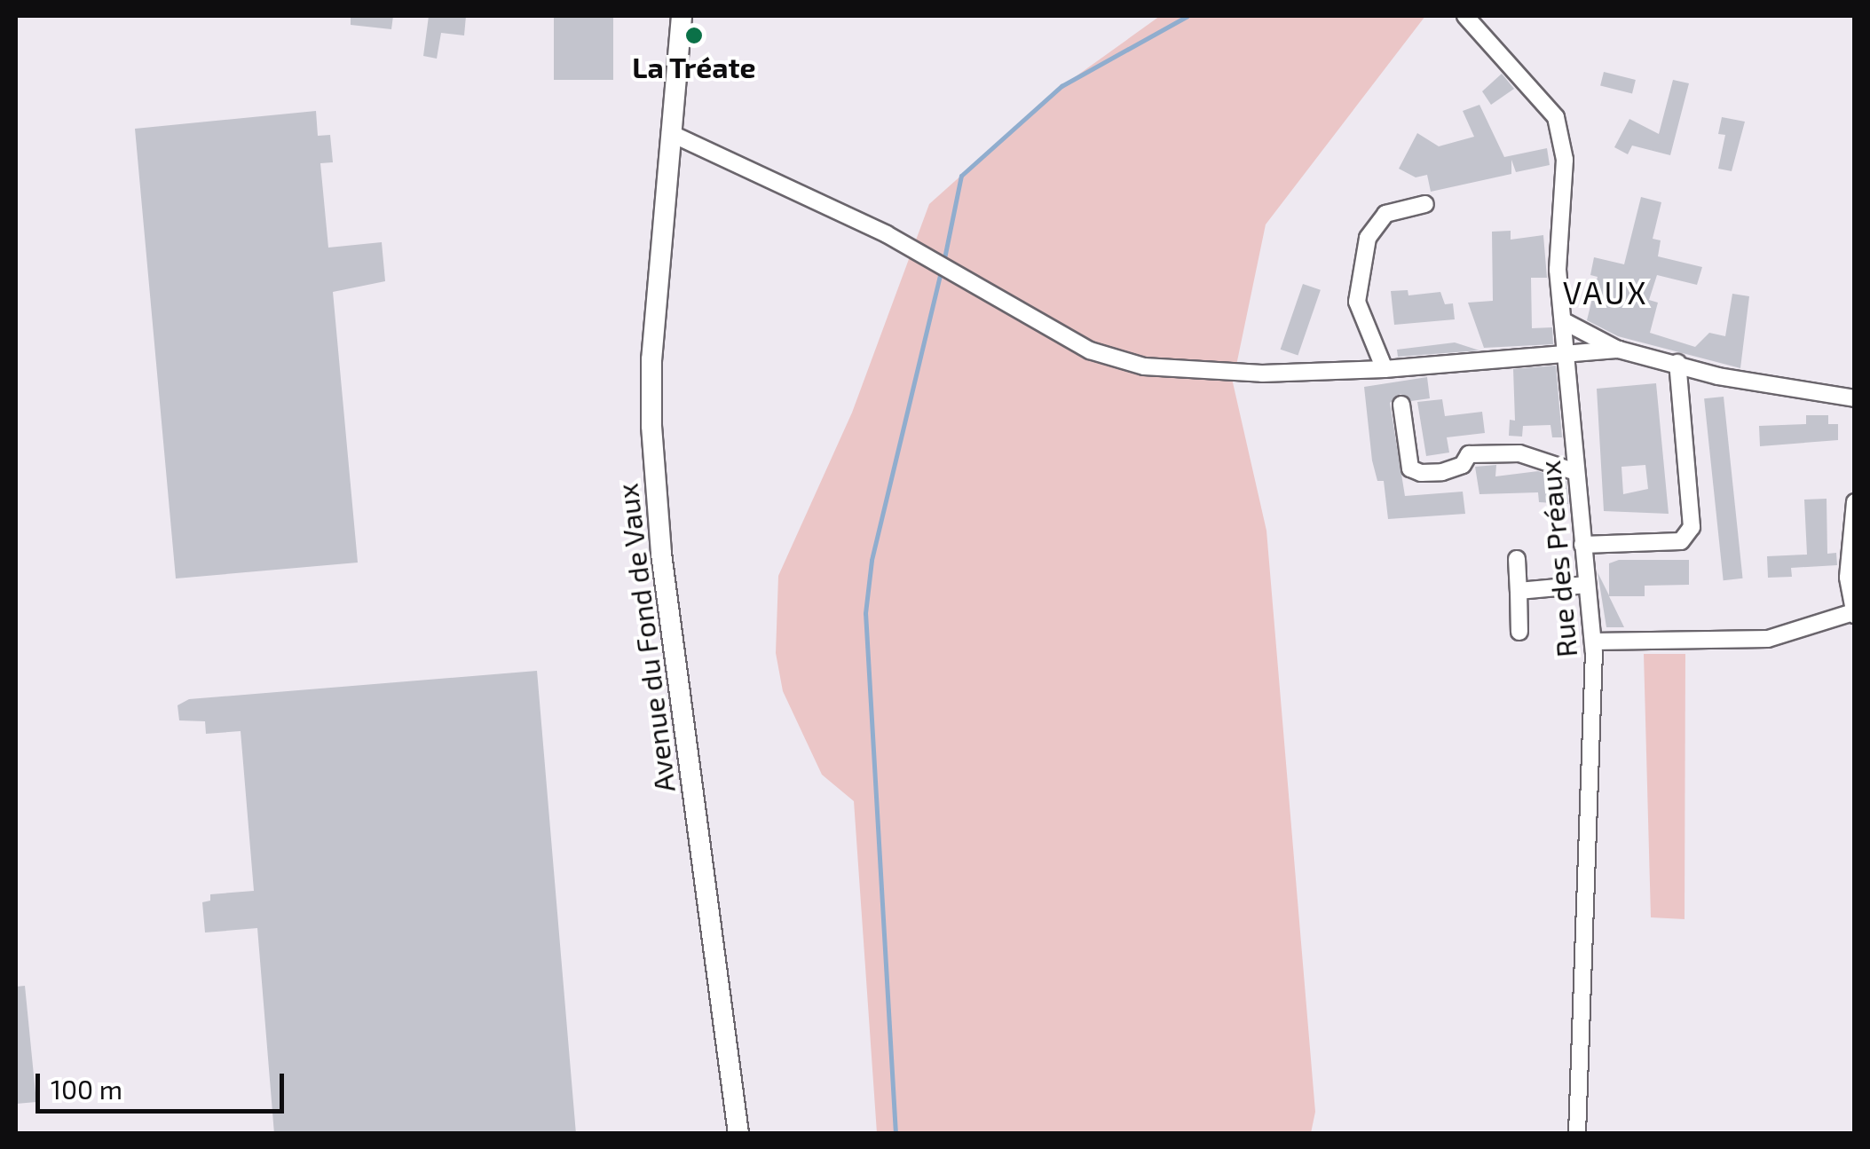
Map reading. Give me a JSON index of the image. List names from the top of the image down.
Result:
{
  "streets": {
    "street": ["Rue des Préaux", "Avenue du Fond de Vaux"]
  },
  "districts": ["VAUX"],
  "places": ["La Tréate"],
  "scale_bar": "100 m"
}
